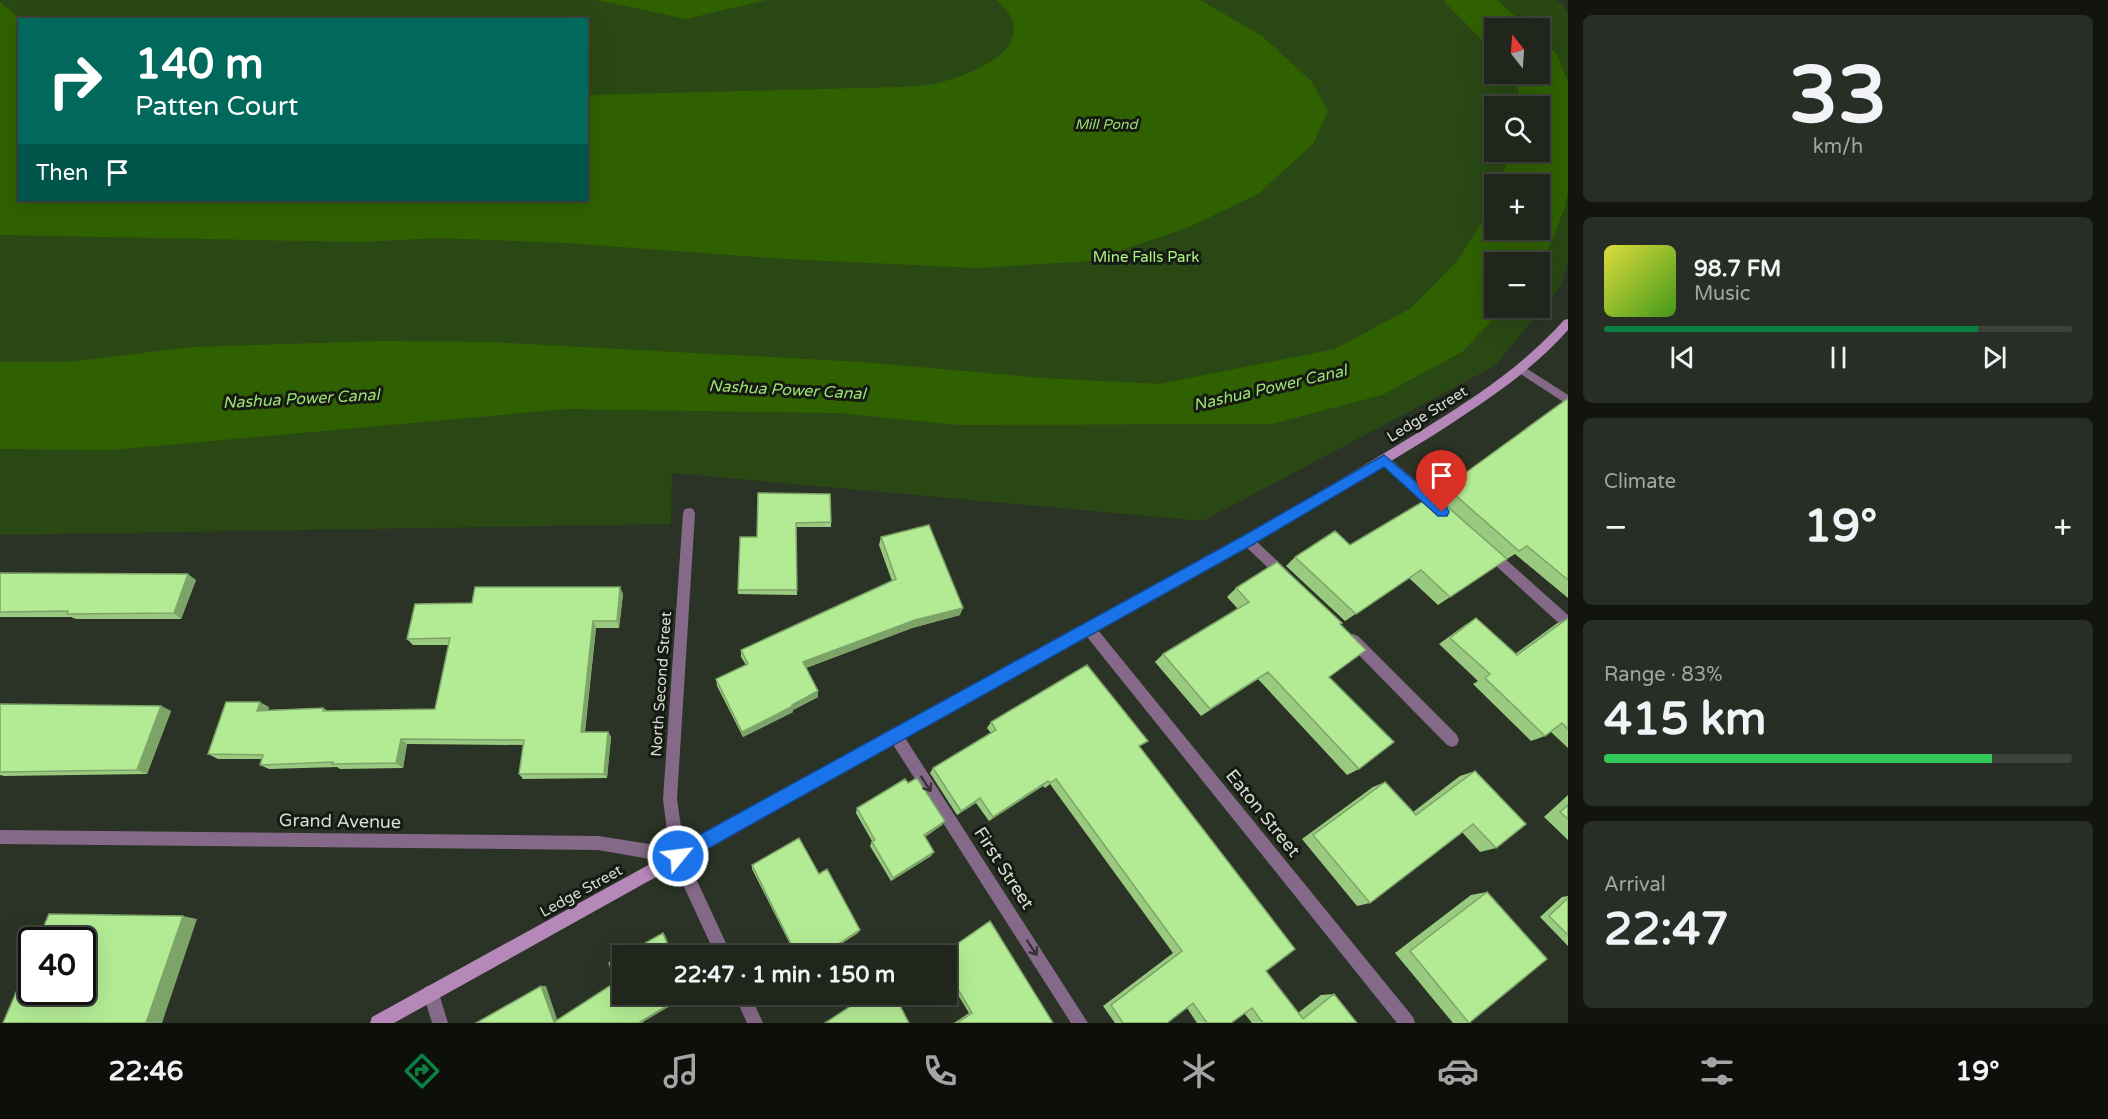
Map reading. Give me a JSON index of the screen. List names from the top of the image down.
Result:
{
  "streets": {
    "street": [
      "Ledge Street",
      "North Second Street",
      "Eaton Street",
      "Grand Avenue",
      "First Street"
    ]
  },
  "crossings": [
    ["Ledge Street", "North Second Street"],
    ["Ledge Street", "Eaton Street"],
    ["Ledge Street", "Grand Avenue"],
    ["Ledge Street", "First Street"],
    ["North Second Street", "Grand Avenue"]
  ],
  "one_way": ["First Street"],
  "water": ["Mill Pond", "Nashua Power Canal"],
  "parks": ["Mine Falls Park"],
  "north": "top",
  "page": {
    "tile": [
      ["33", "km/h"],
      "Climate",
      ["Range · 83%", "415 km"],
      ["Arrival", "22:47"]
    ],
    "map_buttons": ["+", "−"],
    "turn": ["140 m", "Patten Court"],
    "then": "Then",
    "song": ["98.7 FM", "Music"],
    "heat": ["−", "19°", "+"],
    "limit": "40",
    "trip": "22:47 · 1 min · 150 m",
    "tabs": ["22:46", "19°"]
  }
}
